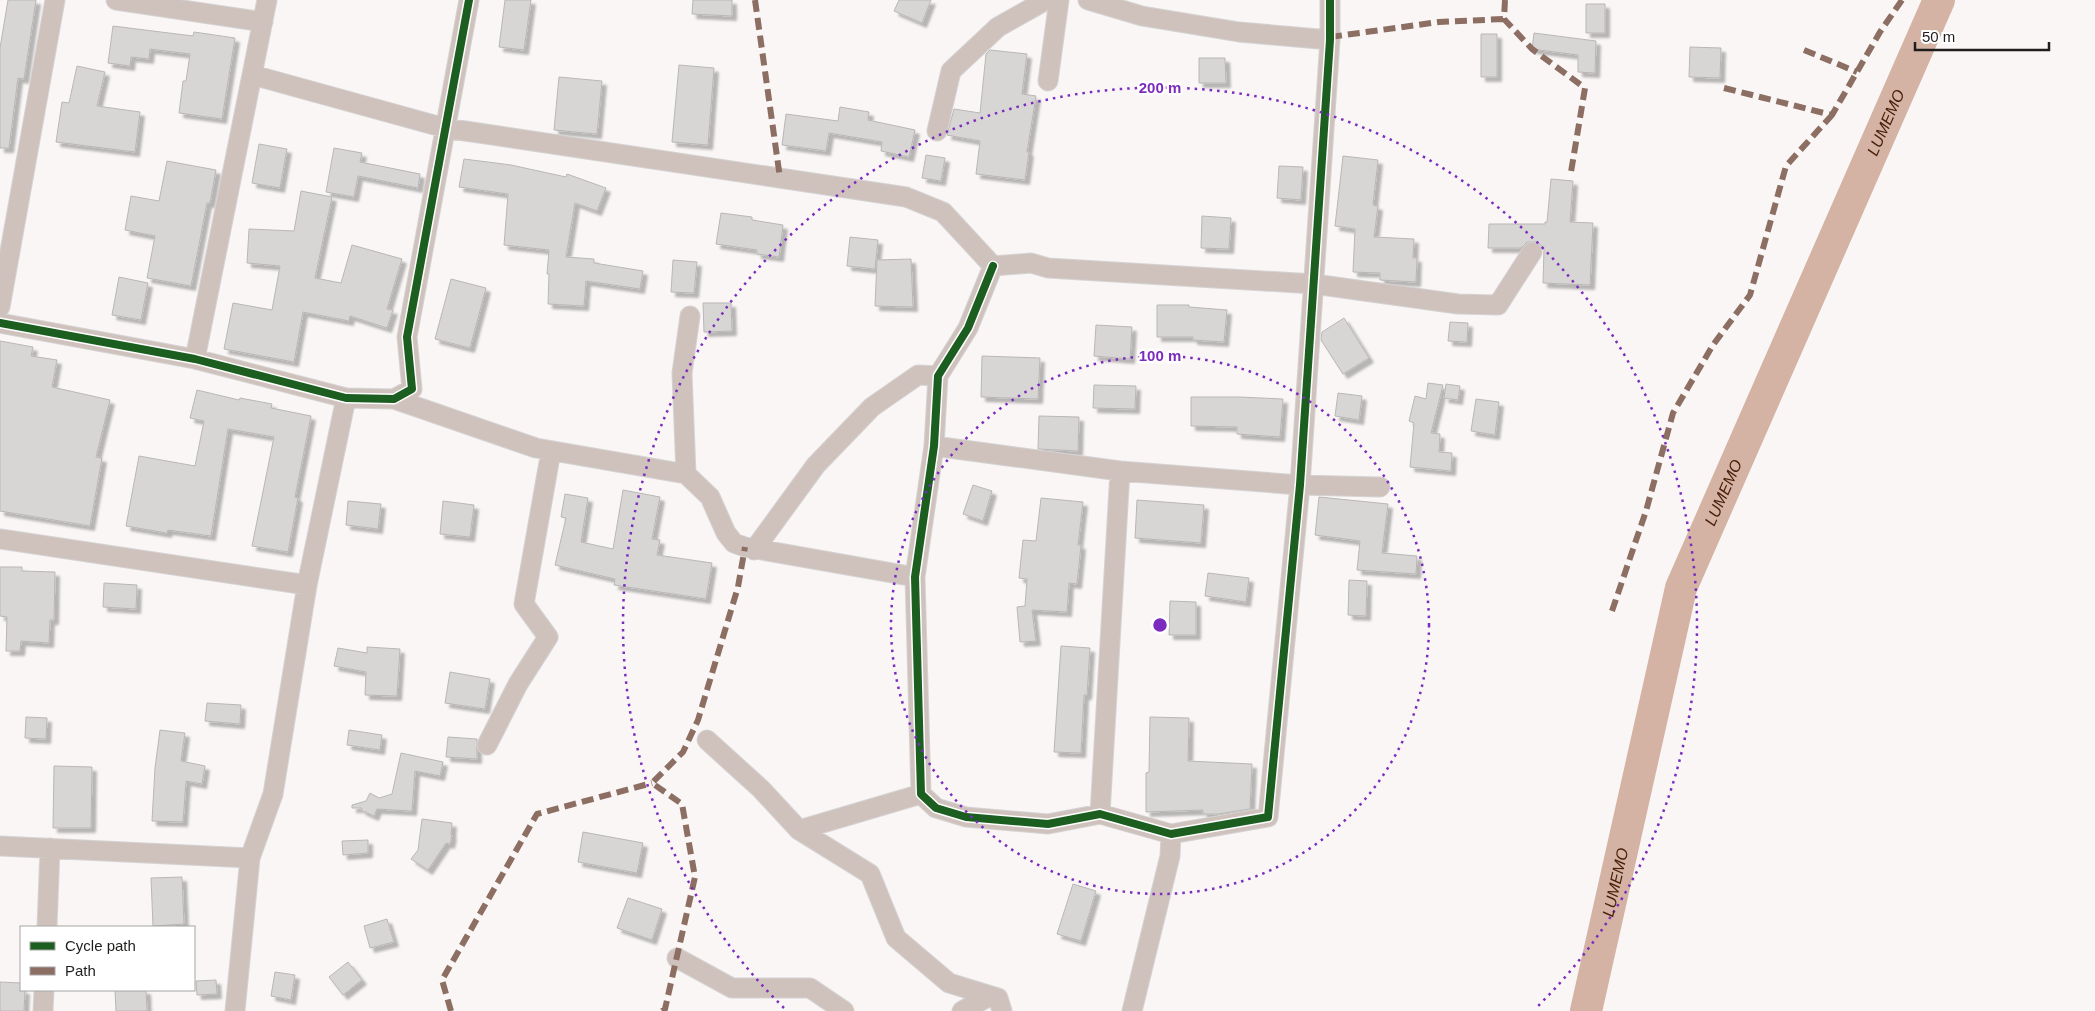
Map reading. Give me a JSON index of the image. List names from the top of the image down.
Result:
{
  "water": ["LUMEMO"],
  "legend": ["Cycle path", "Path"],
  "scale_bar": "50 m",
  "rings": ["200 m", "100 m"]
}
